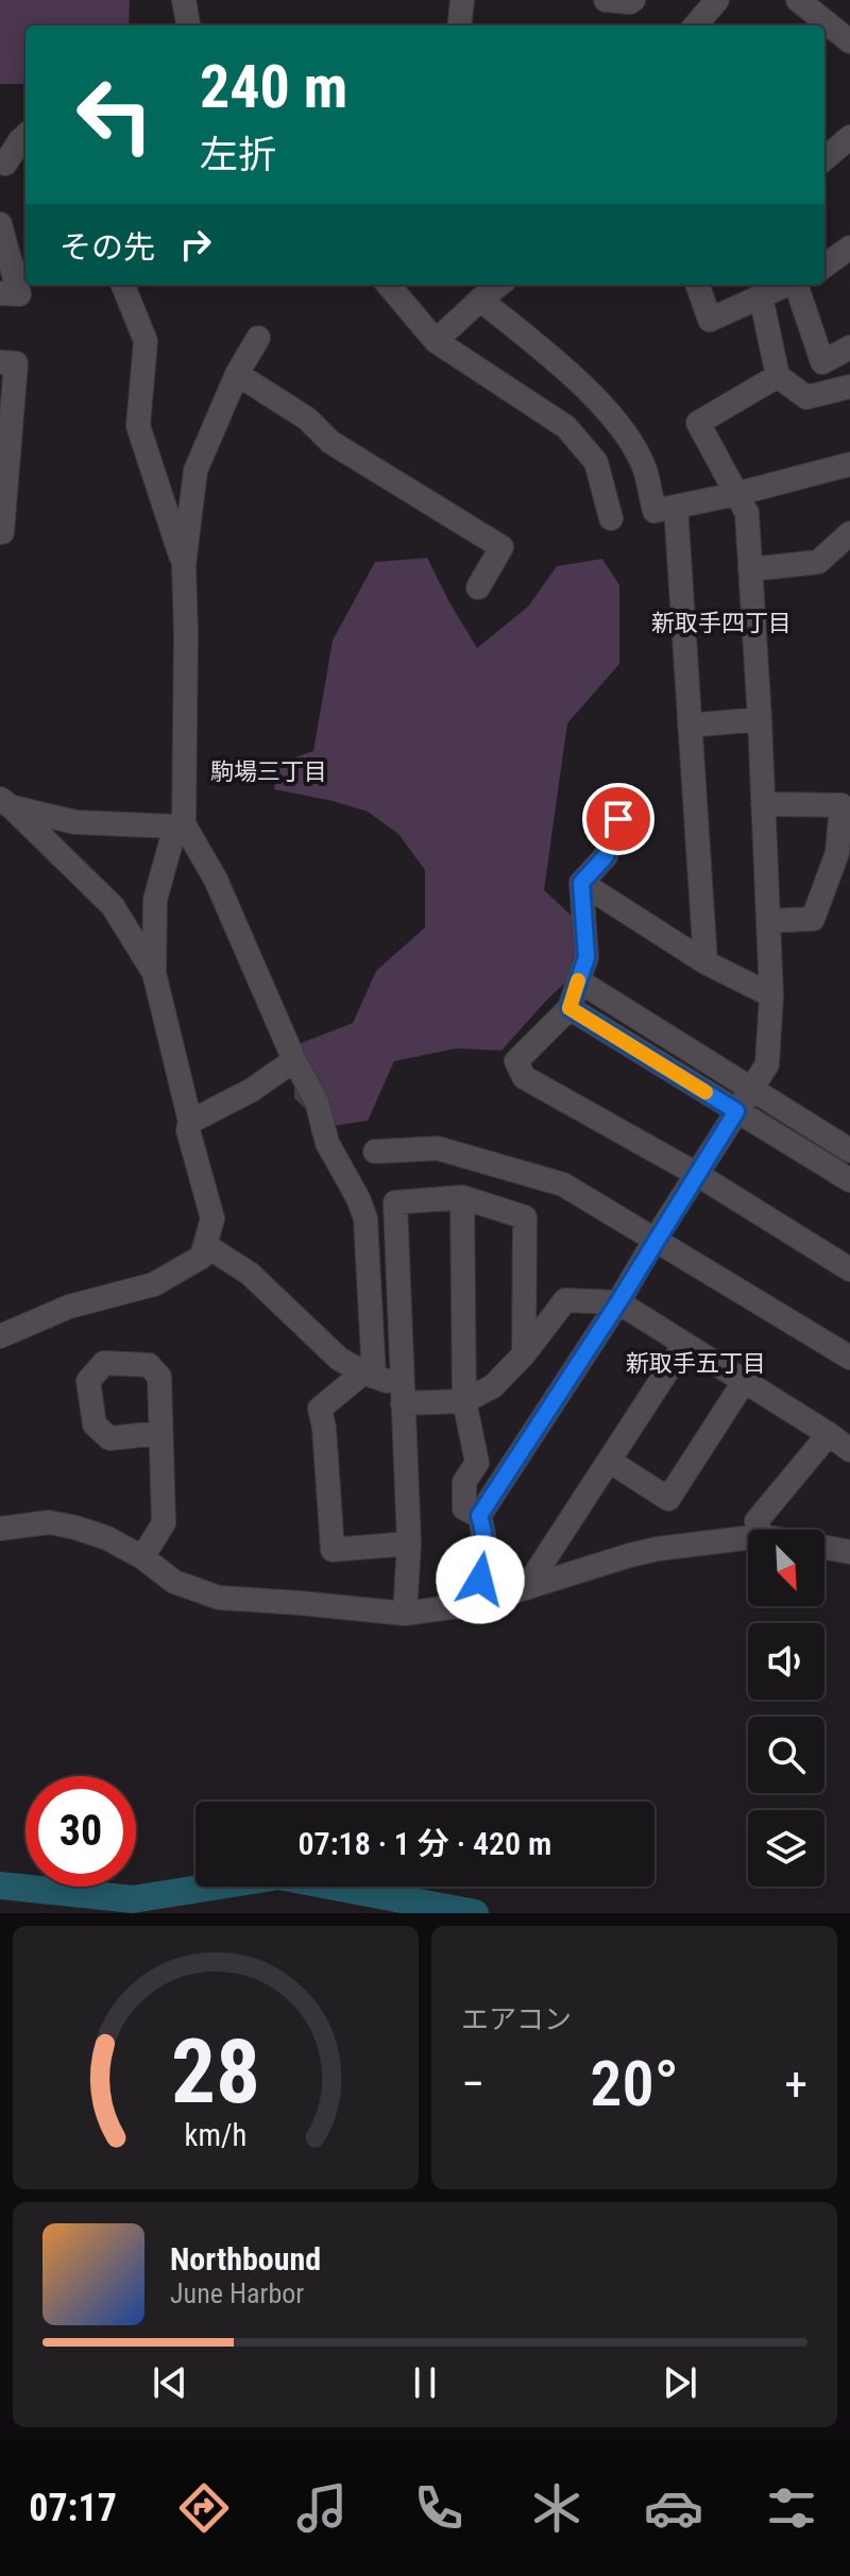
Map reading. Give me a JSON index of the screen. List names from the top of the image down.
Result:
{
  "districts": ["新取手四丁目", "駒場三丁目", "新取手五丁目"],
  "north": "bottom right",
  "page": {
    "turn": ["240 m", "左折"],
    "then": "その先",
    "limit": "30",
    "trip": "07:18 · 1 分 · 420 m",
    "tile": "エアコン",
    "heat": ["−", "20°", "+"],
    "song": ["Northbound", "June Harbor"],
    "tabs": "07:17",
    "gauge": ["28", "km/h"]
  }
}
